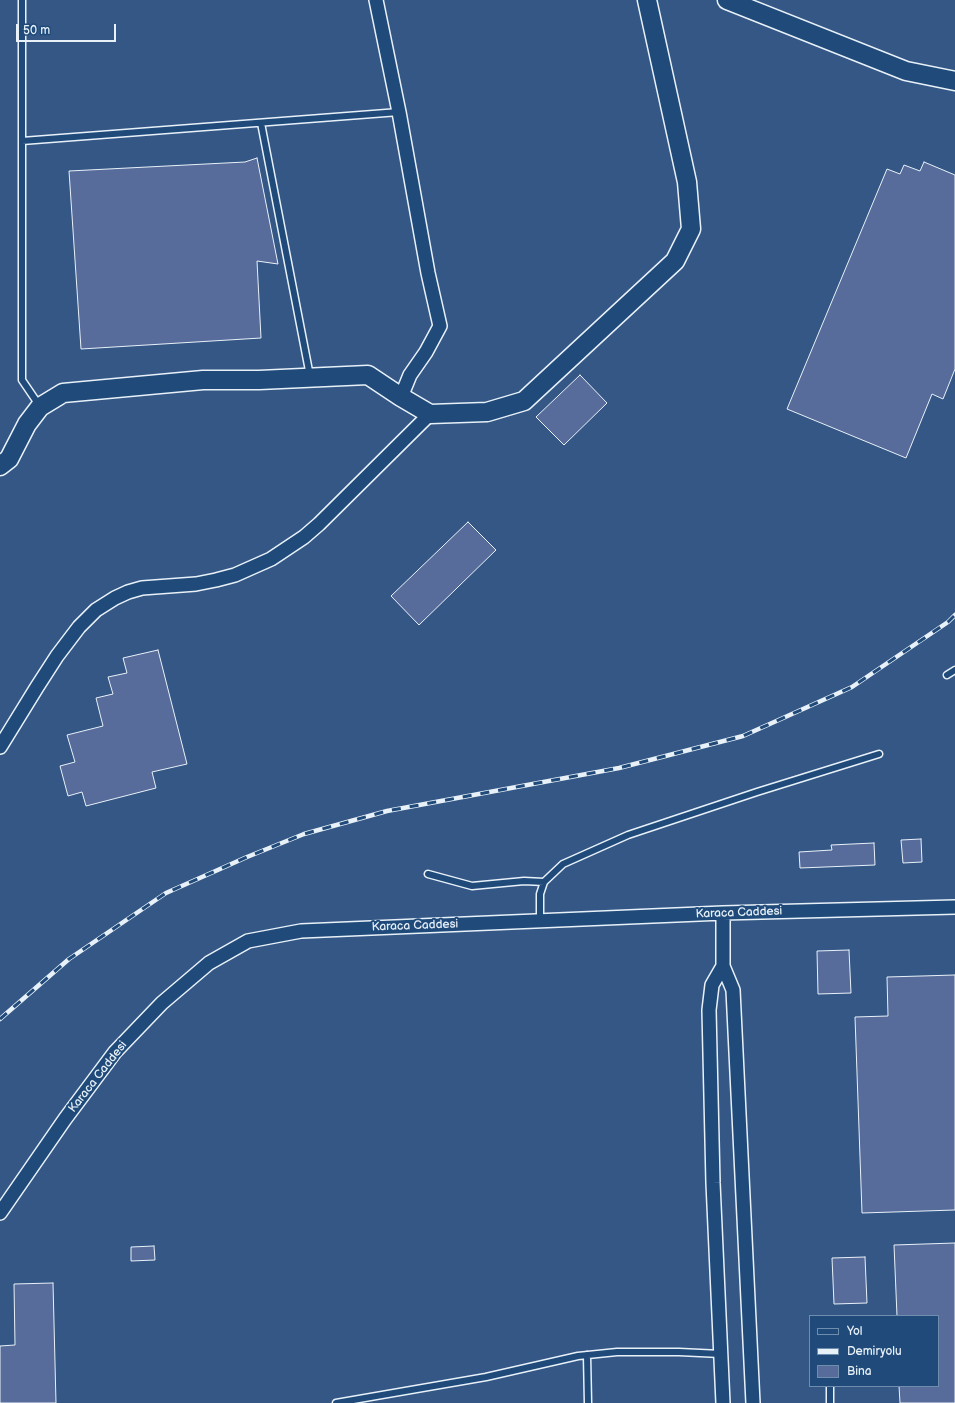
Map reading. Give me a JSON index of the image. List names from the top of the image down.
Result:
{
  "streets": {
    "street": ["Karaca Caddesi"]
  },
  "legend": ["Yol", "Demiryolu", "Bina"],
  "scale_bar": "50 m"
}
